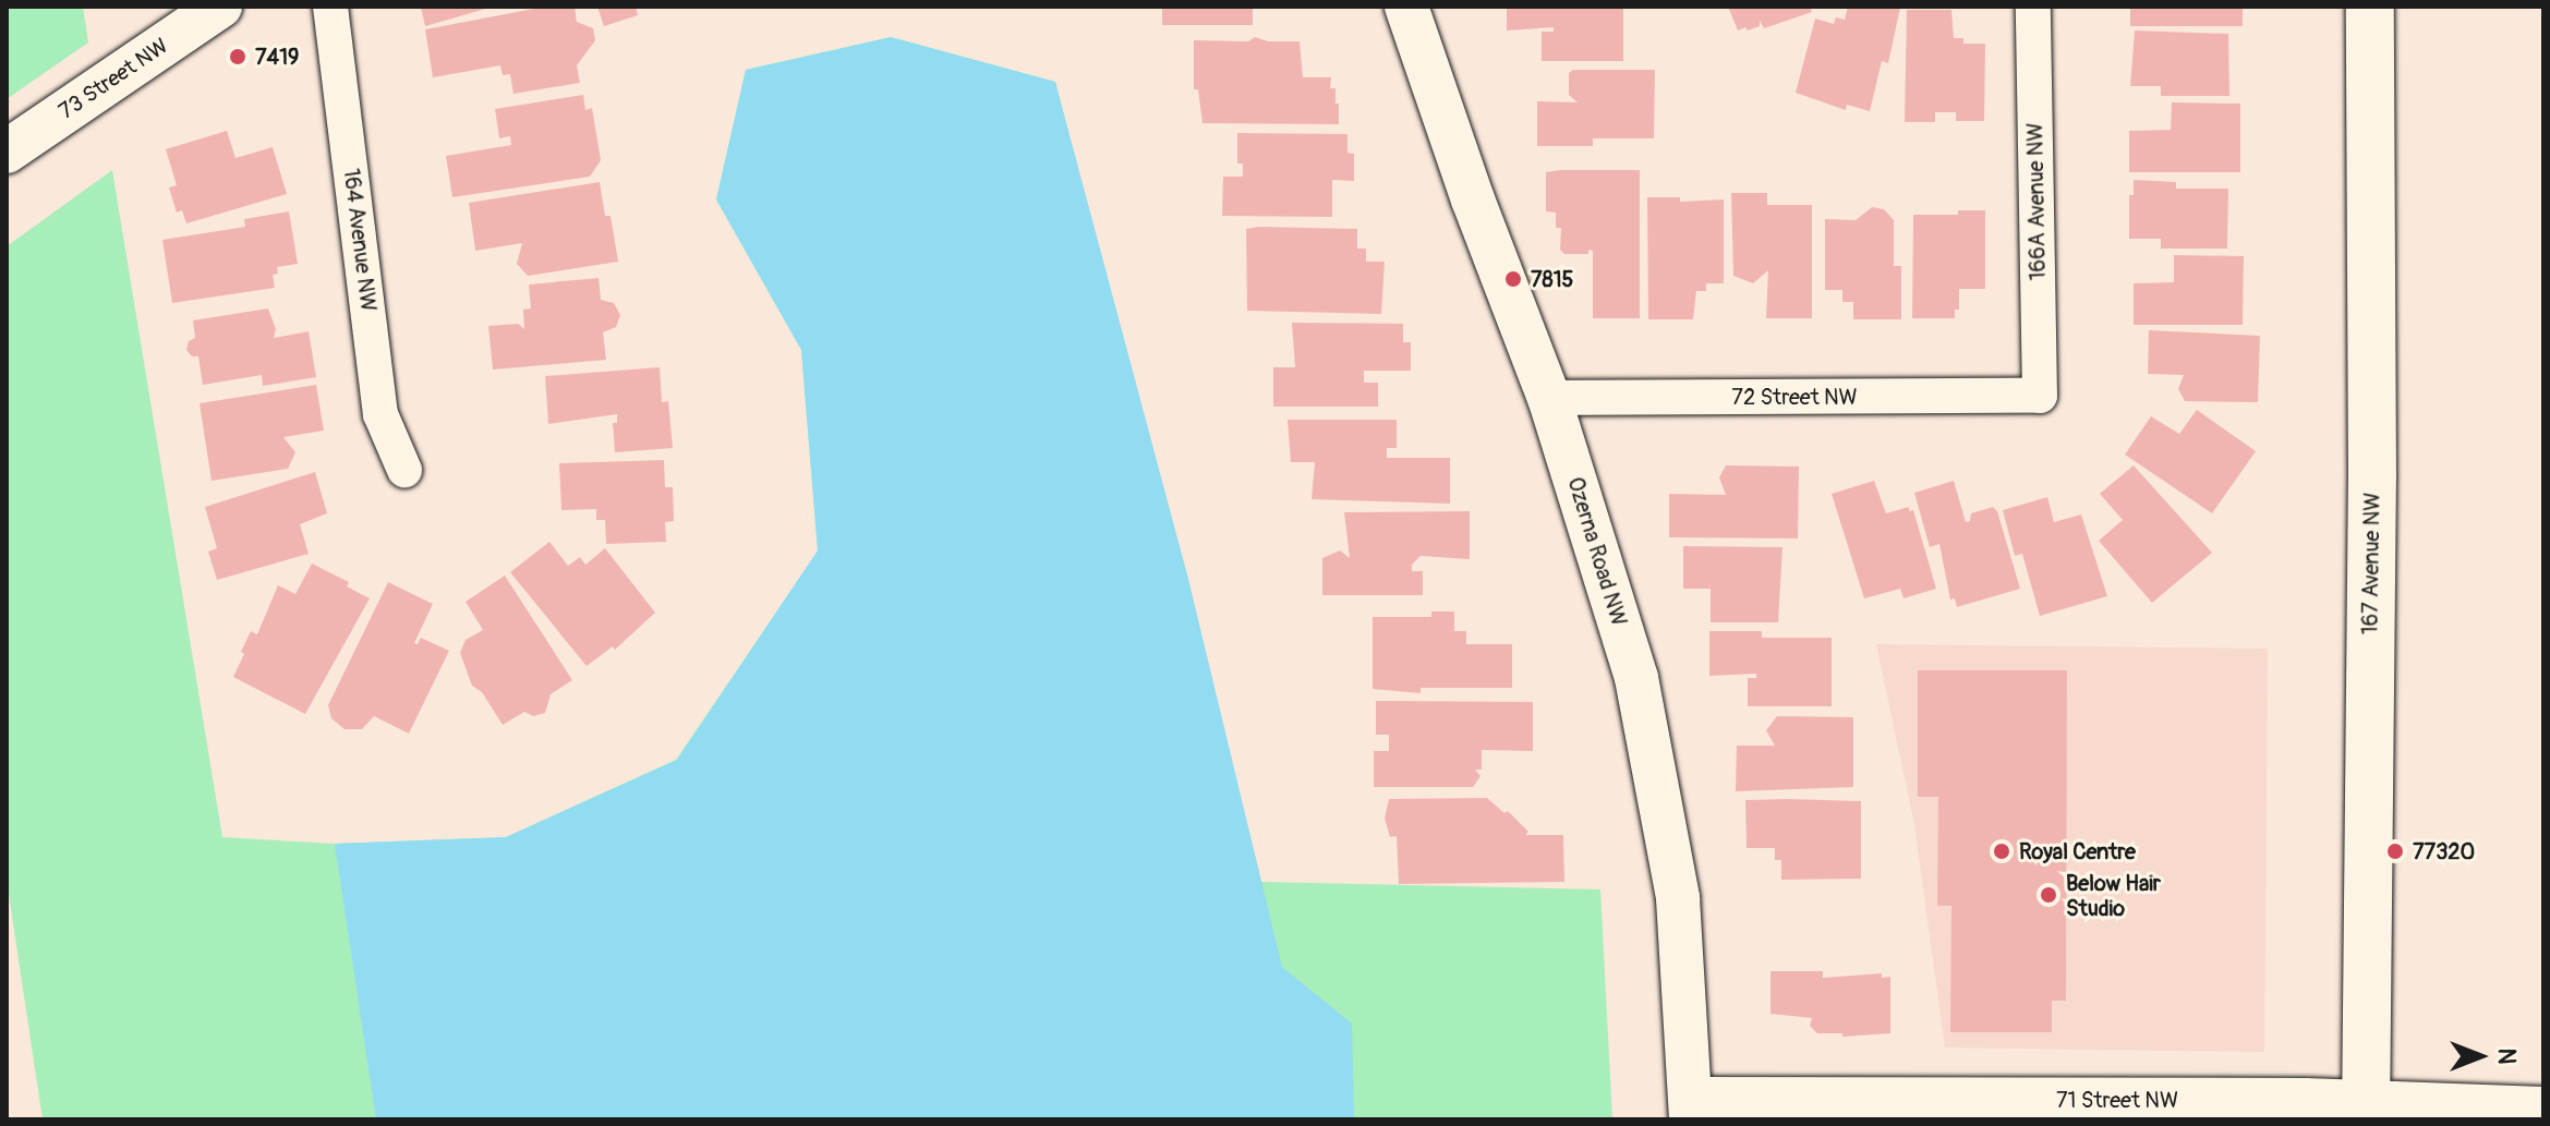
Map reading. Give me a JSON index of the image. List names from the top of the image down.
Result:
{
  "streets": {
    "main road": ["167 Avenue NW"],
    "street": [
      "73 Street NW",
      "166A Avenue NW",
      "164 Avenue NW",
      "72 Street NW",
      "Ozerna Road NW",
      "71 Street NW"
    ]
  },
  "crossings": [
    ["166A Avenue NW", "72 Street NW"],
    ["72 Street NW", "Ozerna Road NW"],
    ["Ozerna Road NW", "71 Street NW"],
    ["167 Avenue NW", "71 Street NW"]
  ],
  "places": [
    "7419",
    "7815",
    "Royal Centre",
    "77320",
    "Below Hair Studio"
  ],
  "north": "right"
}
